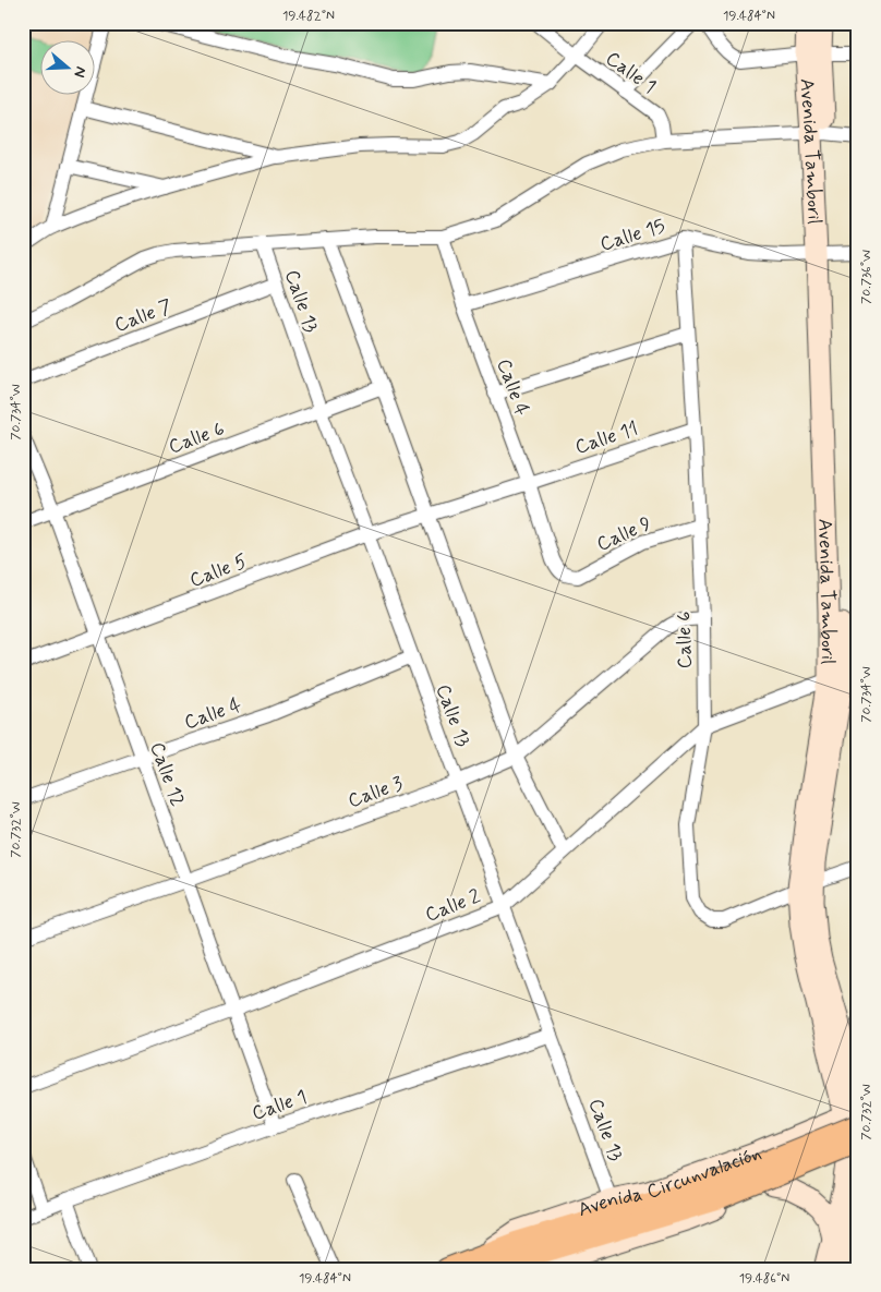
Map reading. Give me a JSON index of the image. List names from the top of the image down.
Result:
{
  "streets": {
    "main road": ["Avenida Tamboril", "Avenida Circunvalación"],
    "street": [
      "Calle 1",
      "Calle 15",
      "Calle 13",
      "Calle 7",
      "Calle 4",
      "Calle 6",
      "Calle 11",
      "Calle 9",
      "Calle 5",
      "Calle 12",
      "Calle 3",
      "Calle 2"
    ]
  },
  "crossings": [
    ["Calle 1", "Calle 13"],
    ["Calle 1", "Calle 12"],
    ["Avenida Tamboril", "Calle 15"],
    ["Avenida Tamboril", "Calle 6"],
    ["Avenida Tamboril", "Calle 2"],
    ["Avenida Tamboril", "Avenida Circunvalación"],
    ["Calle 15", "Calle 4"],
    ["Calle 15", "Calle 6"],
    ["Calle 13", "Calle 7"],
    ["Calle 13", "Calle 4"],
    ["Calle 13", "Calle 6"],
    ["Calle 13", "Calle 5"],
    ["Calle 13", "Calle 3"],
    ["Calle 13", "Calle 2"],
    ["Calle 13", "Avenida Circunvalación"],
    ["Calle 4", "Calle 11"],
    ["Calle 4", "Calle 9"],
    ["Calle 4", "Calle 5"],
    ["Calle 4", "Calle 12"],
    ["Calle 6", "Calle 11"],
    ["Calle 6", "Calle 9"],
    ["Calle 6", "Calle 12"],
    ["Calle 6", "Calle 3"],
    ["Calle 6", "Calle 2"],
    ["Calle 11", "Calle 5"],
    ["Calle 5", "Calle 12"],
    ["Calle 12", "Calle 3"],
    ["Calle 12", "Calle 2"]
  ],
  "north": "right",
  "coordinates": [
    "19.482°N",
    "19.484°N",
    "70.736°W",
    "70.734°W",
    "70.732°W",
    "19.486°N"
  ]
}
